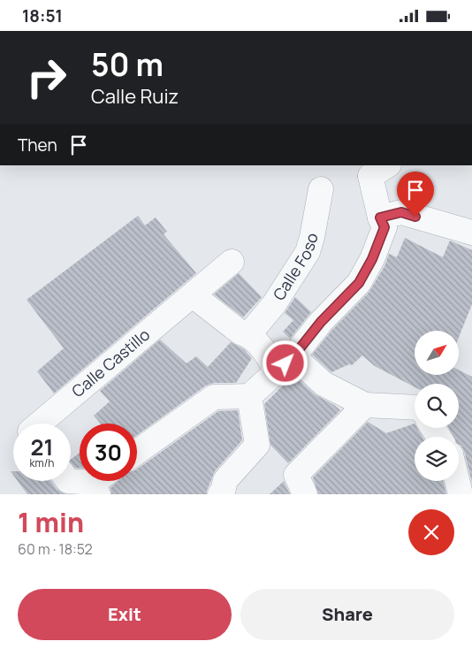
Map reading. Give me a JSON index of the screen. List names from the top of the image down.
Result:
{
  "streets": {
    "street": ["Calle Foso", "Calle Castillo"]
  },
  "north": "top right",
  "page": {
    "status": "18:51",
    "turn": ["50 m", "Calle Ruiz"],
    "then": "Then",
    "speed": "21 km/h",
    "limit": "30",
    "heading": ["1 min", "60 m · 18:52"],
    "buttons": ["Exit", "Share"]
  }
}
